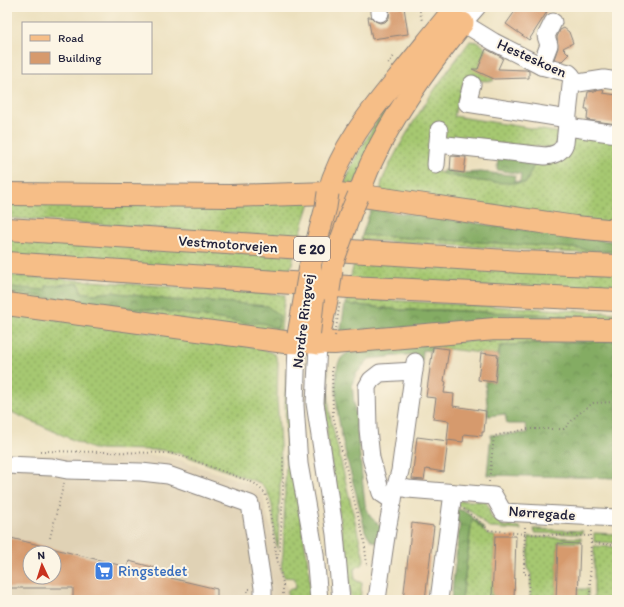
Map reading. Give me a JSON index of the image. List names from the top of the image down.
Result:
{
  "streets": {
    "highway": ["Vestmotorvejen", "E 20"],
    "main road": ["Nordre Ringvej"],
    "street": ["Hesteskoen", "Nørregade"]
  },
  "crossings": [
    ["Hesteskoen", "Nordre Ringvej"]
  ],
  "places": {
    "supermarket": ["Ringstedet"]
  },
  "legend": ["Road", "Building"],
  "north": "top"
}
